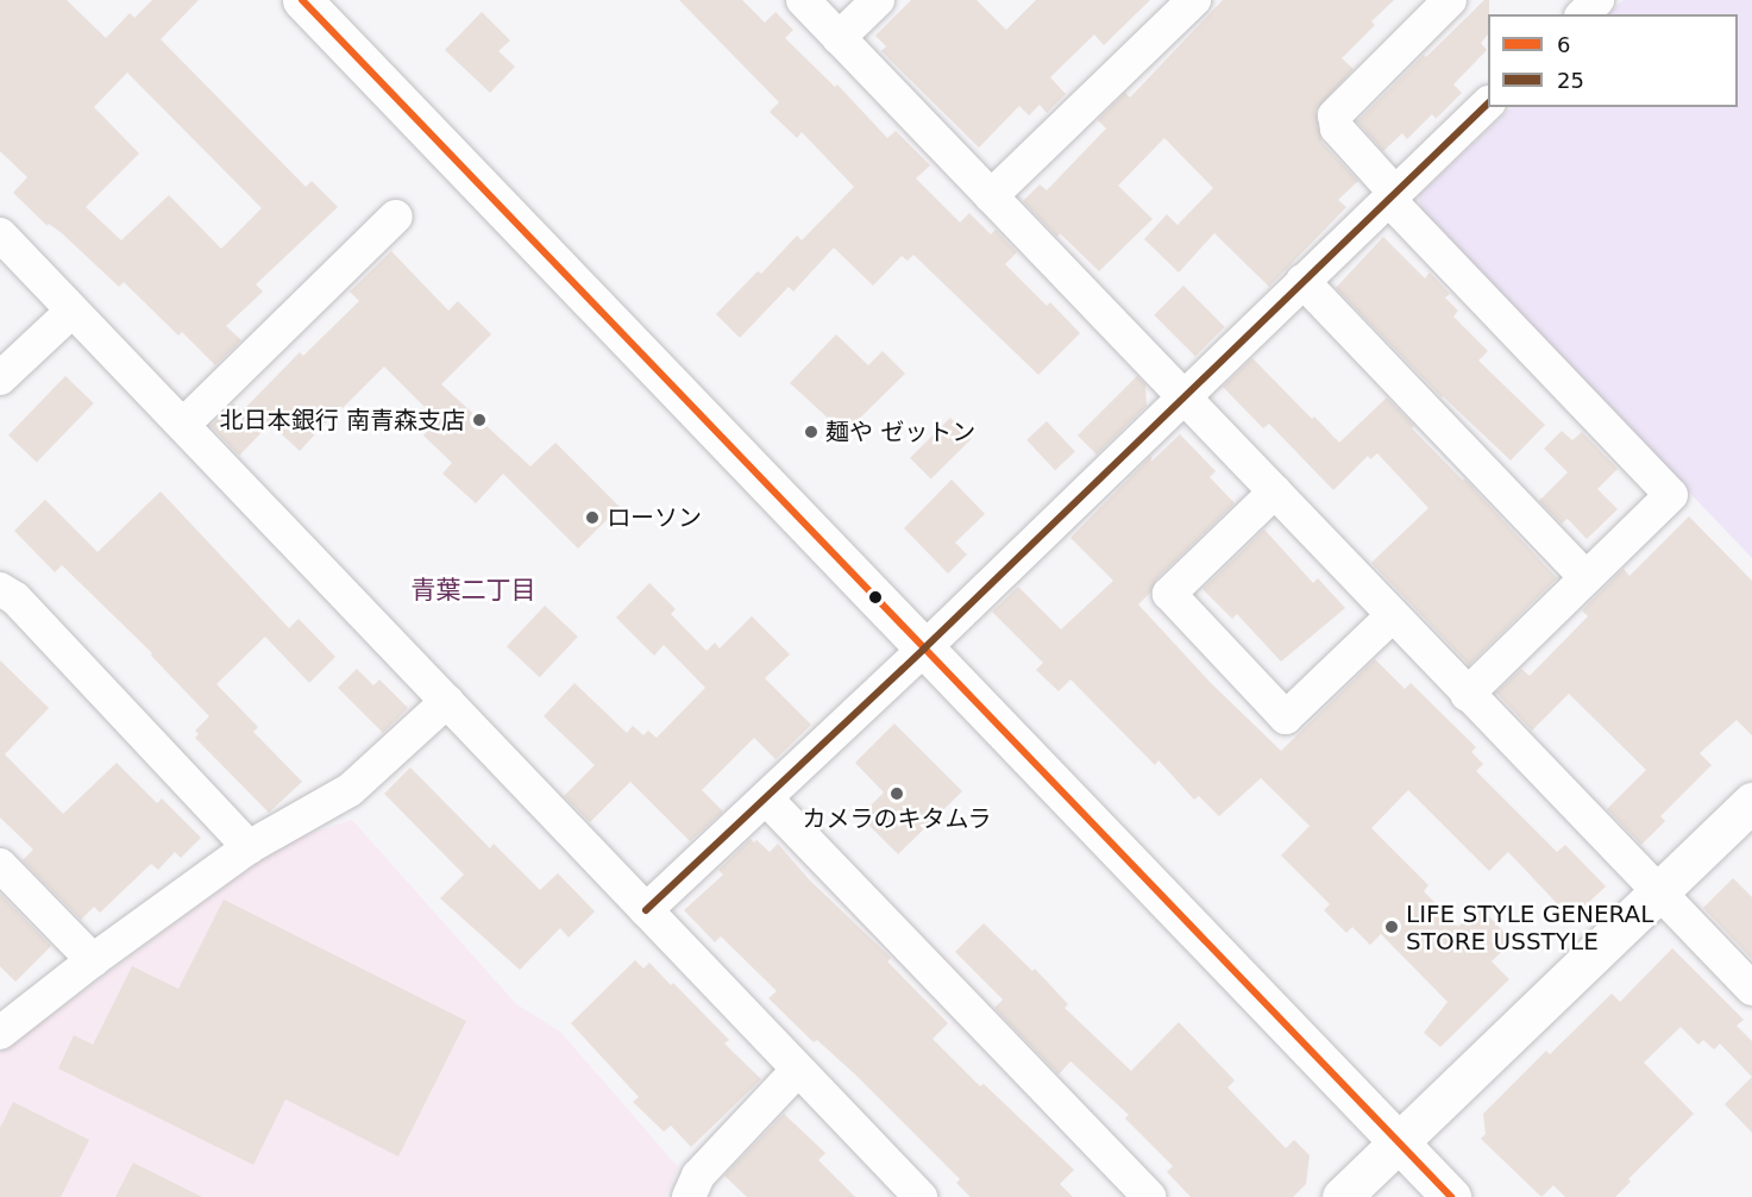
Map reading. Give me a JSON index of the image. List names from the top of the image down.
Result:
{
  "districts": ["青葉二丁目"],
  "places": [
    "北日本銀行 南青森支店",
    "麺や ゼットン",
    "ローソン",
    "カメラのキタムラ",
    "LIFE STYLE GENERAL STORE USSTYLE"
  ],
  "lines": ["transit line 6", "transit line 25"],
  "legend": ["6", "25"]
}
